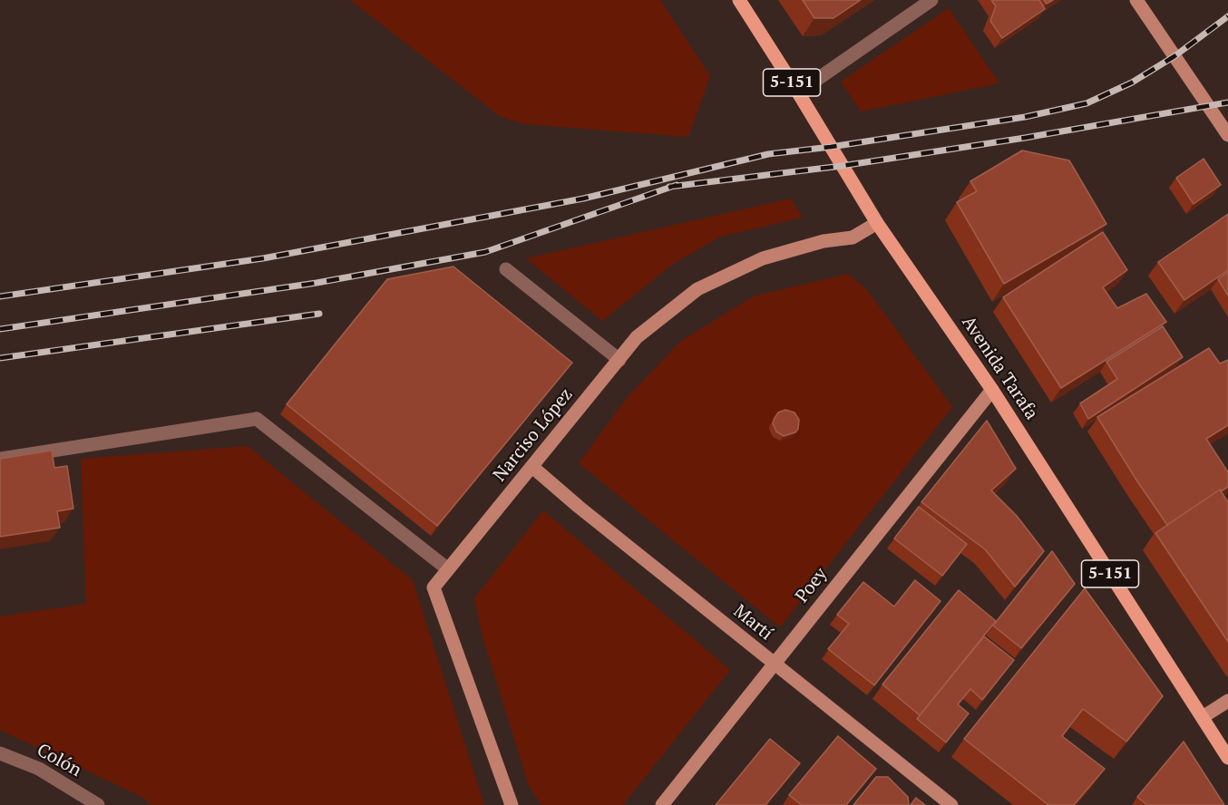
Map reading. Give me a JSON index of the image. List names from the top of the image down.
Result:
{
  "streets": {
    "main road": ["5-151", "Avenida Tarafa"],
    "street": [
      "Narciso López",
      "Poey",
      "Martí",
      "Colón"
    ]
  },
  "crossings": [
    ["Avenida Tarafa", "Narciso López"],
    ["Avenida Tarafa", "Poey"],
    ["Narciso López", "Martí"],
    ["Poey", "Martí"]
  ]
}
